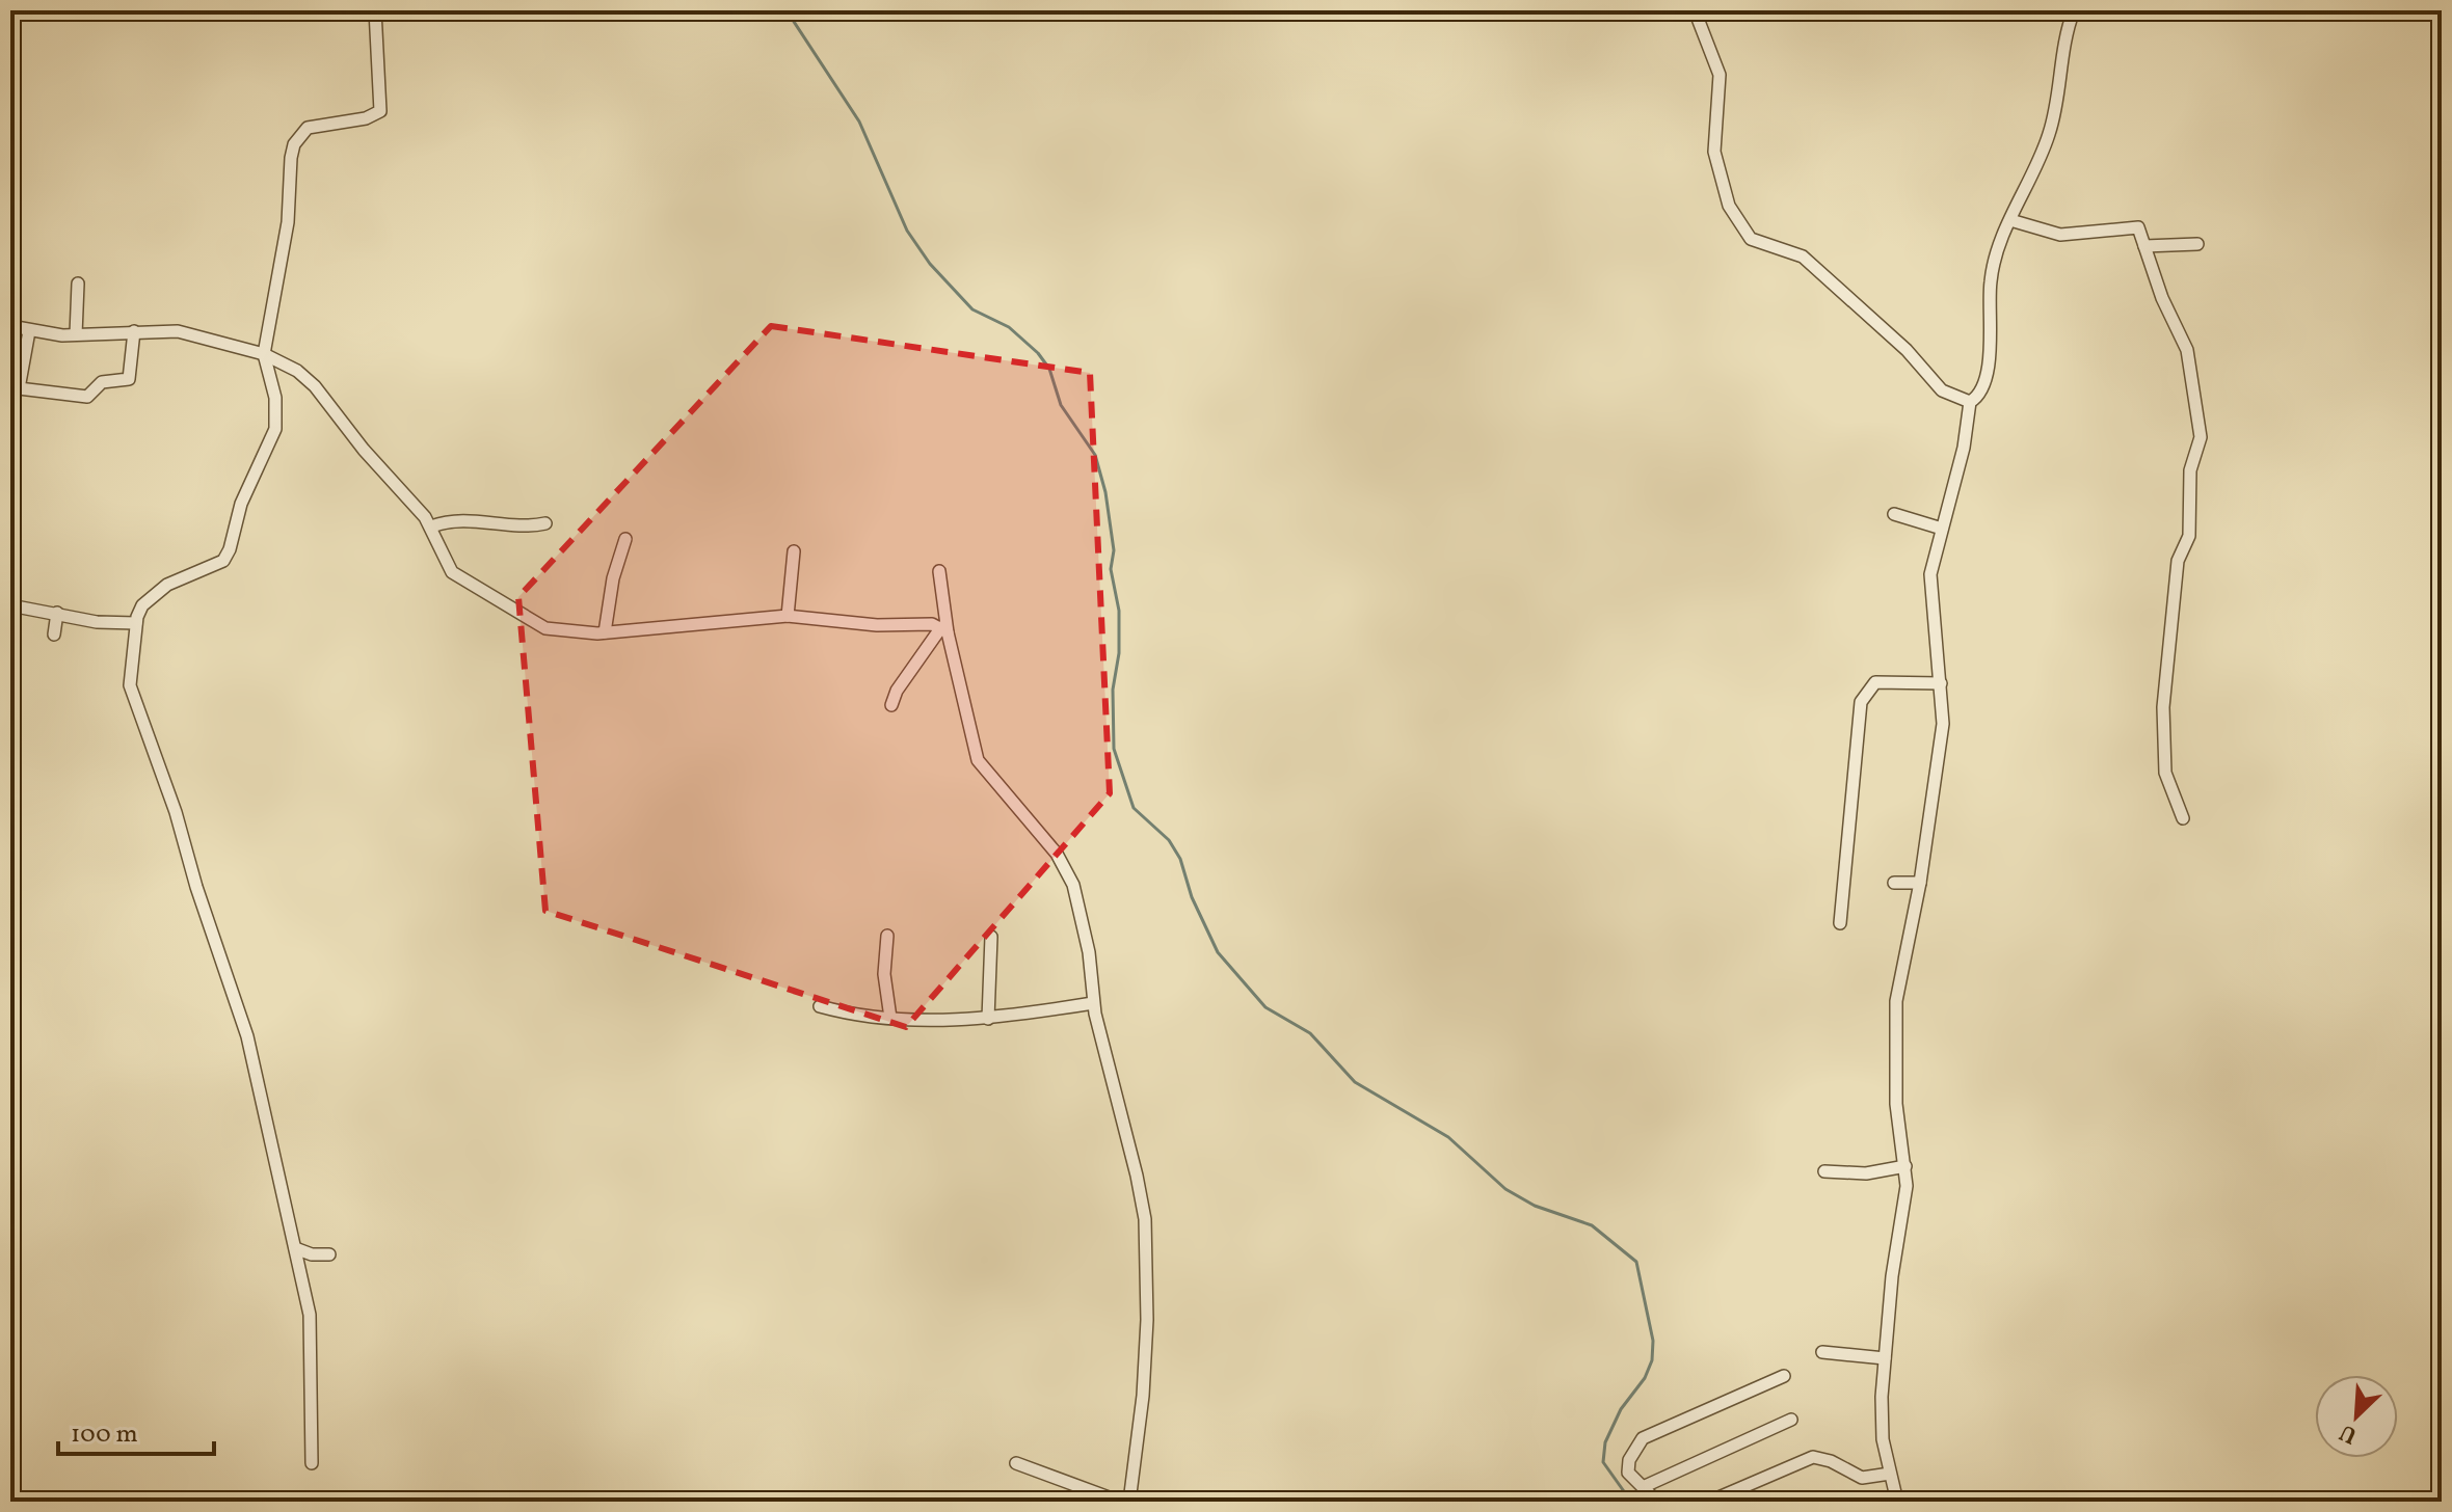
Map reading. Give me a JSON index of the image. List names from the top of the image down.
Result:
{
  "scale_bar": "100 m",
  "north": "bottom left"
}
